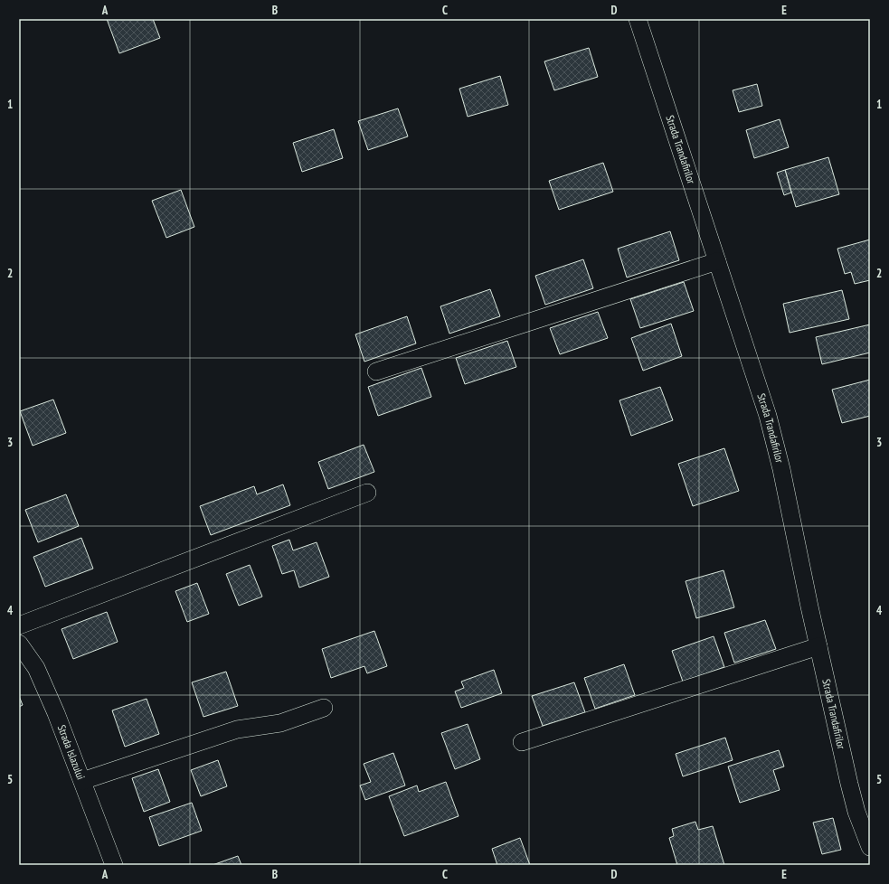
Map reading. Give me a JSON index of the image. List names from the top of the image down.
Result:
{
  "streets": {
    "street": ["Strada Trandafirilor", "Strada Islazului"]
  },
  "grid": {
    "columns": [
      "A",
      "B",
      "C",
      "D",
      "E"
    ],
    "rows": [
      "1",
      "2",
      "3",
      "4",
      "5"
    ]
  }
}
